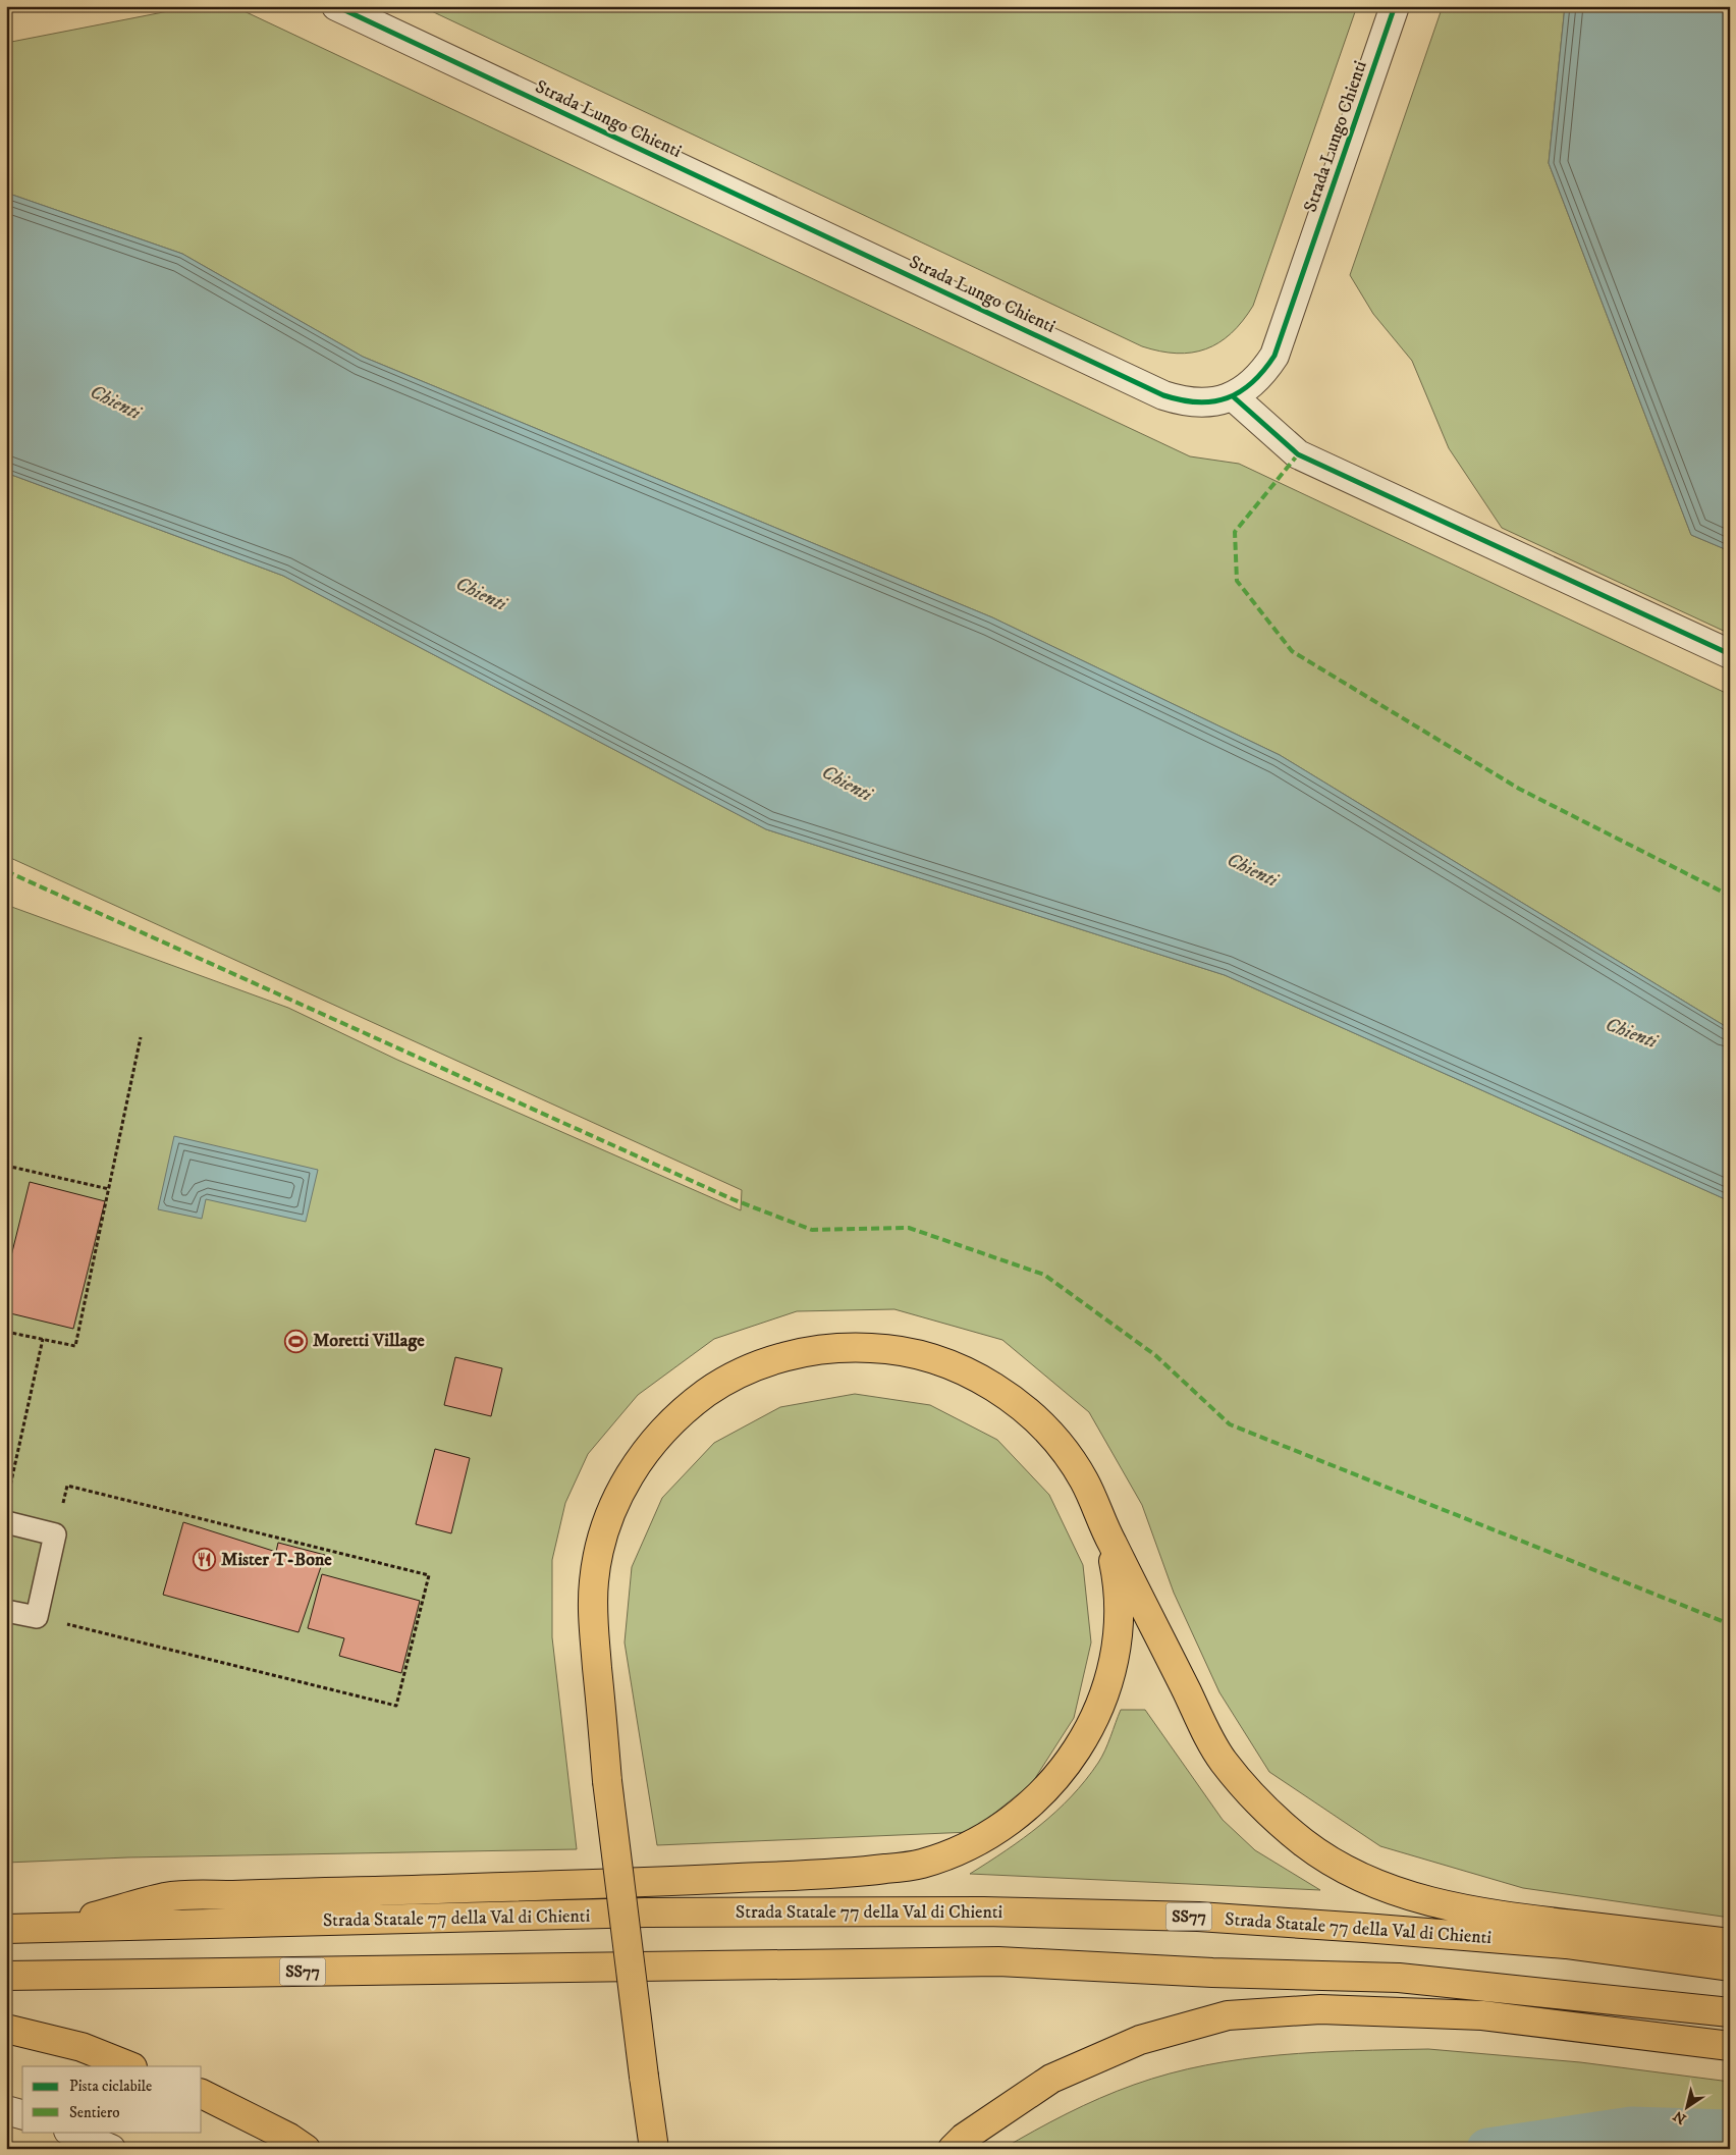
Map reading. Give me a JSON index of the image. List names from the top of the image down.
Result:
{
  "streets": {
    "highway": ["Strada Statale 77 della Val di Chienti", "SS77"],
    "street": ["Strada Lungo Chienti"]
  },
  "water": ["Chienti"],
  "places": {
    "sports": ["Moretti Village"],
    "restaurant": ["Mister T-Bone"]
  },
  "legend": ["Pista ciclabile", "Sentiero"],
  "north": "bottom left"
}
